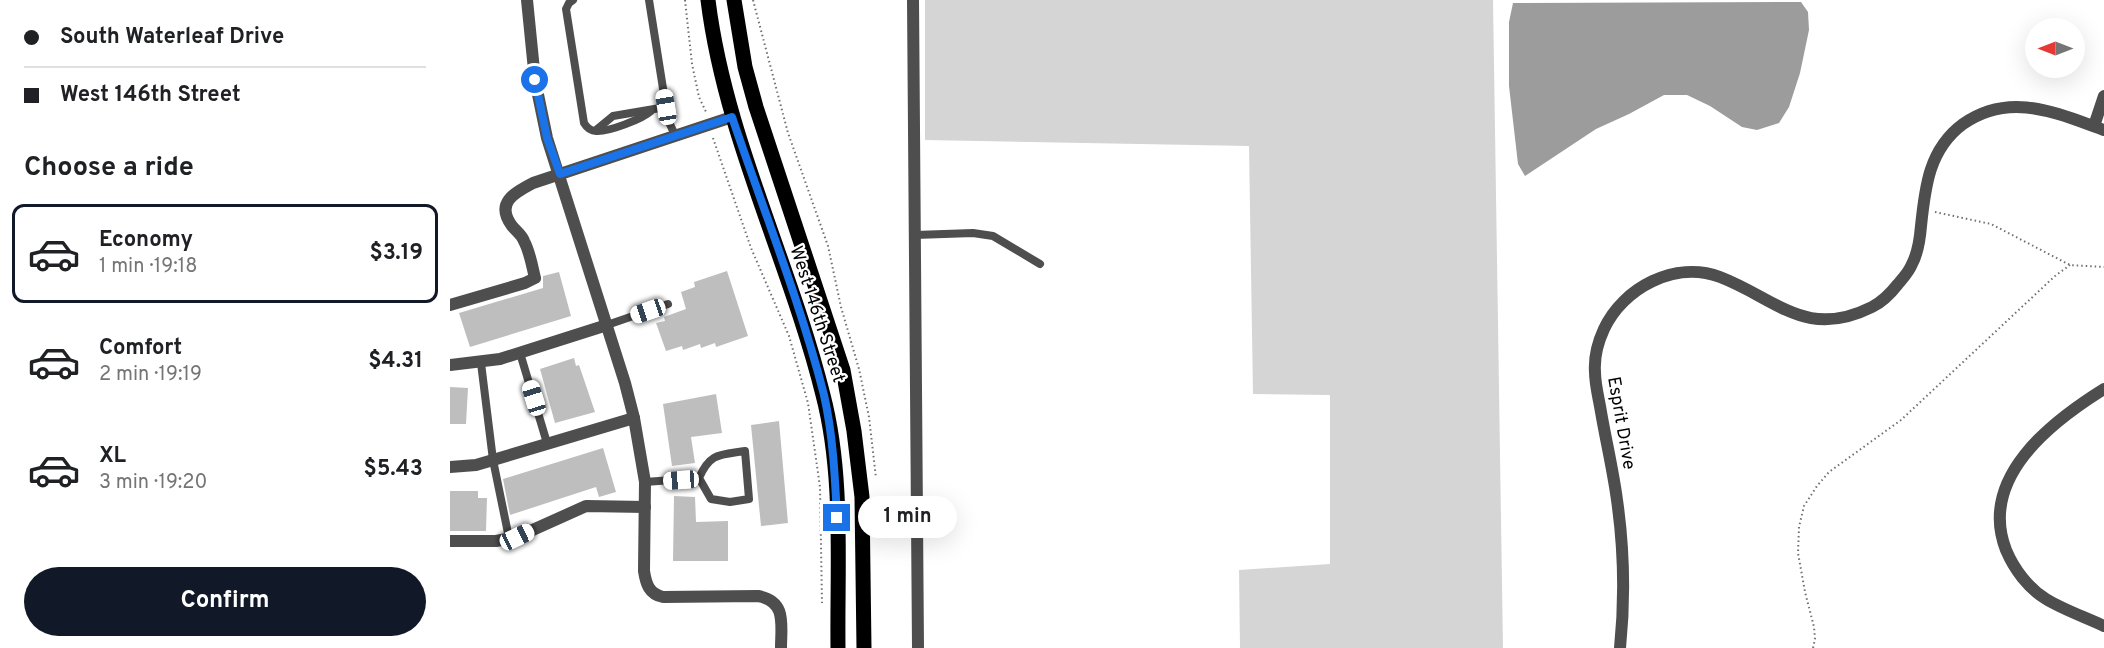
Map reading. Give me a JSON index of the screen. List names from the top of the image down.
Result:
{
  "streets": {
    "main road": ["West 146th Street"],
    "street": ["Esprit Drive"]
  },
  "north": "left",
  "page": {
    "banner": ["South Waterleaf Drive", "West 146th Street"],
    "heading": "Choose a ride",
    "list": [
      {
        "name": "Economy",
        "note": "1 min · 19:18",
        "value": "$3.19"
      },
      {
        "name": "Comfort",
        "note": "2 min · 19:19",
        "value": "$4.31"
      },
      {
        "name": "XL",
        "note": "3 min · 19:20",
        "value": "$5.43"
      }
    ],
    "bubble": "1 min",
    "buttons": "Confirm"
  }
}
